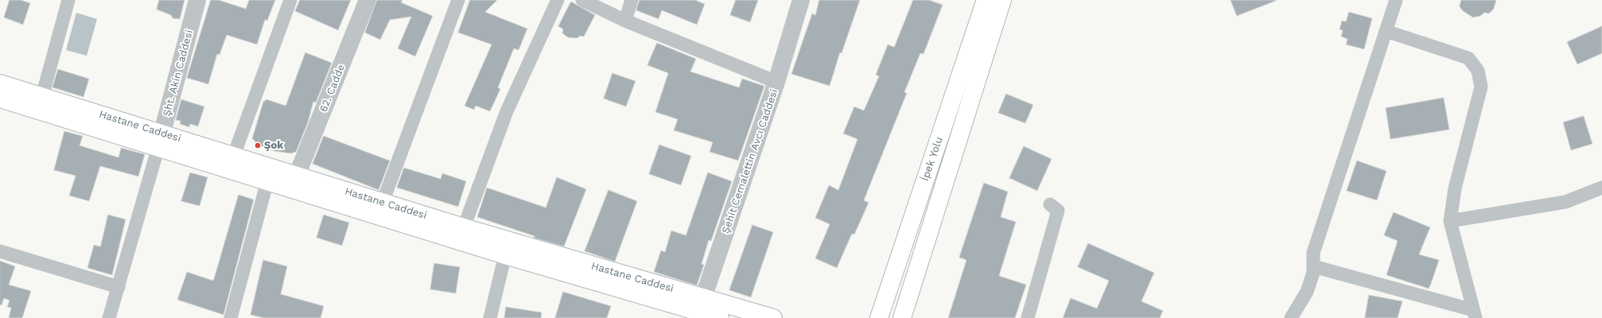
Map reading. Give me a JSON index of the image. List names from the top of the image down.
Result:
{
  "streets": {
    "main road": ["Hastane Caddesi", "İpek Yolu"],
    "street": ["Şht. Akin Caddesi", "62. Cadde", "Şehit Cemalettin Avcı Caddesi"]
  },
  "crossings": [
    ["Şht. Akin Caddesi", "Hastane Caddesi"],
    ["62. Cadde", "Hastane Caddesi"],
    ["Hastane Caddesi", "Şehit Cemalettin Avcı Caddesi"]
  ],
  "places": ["Şok"]
}
